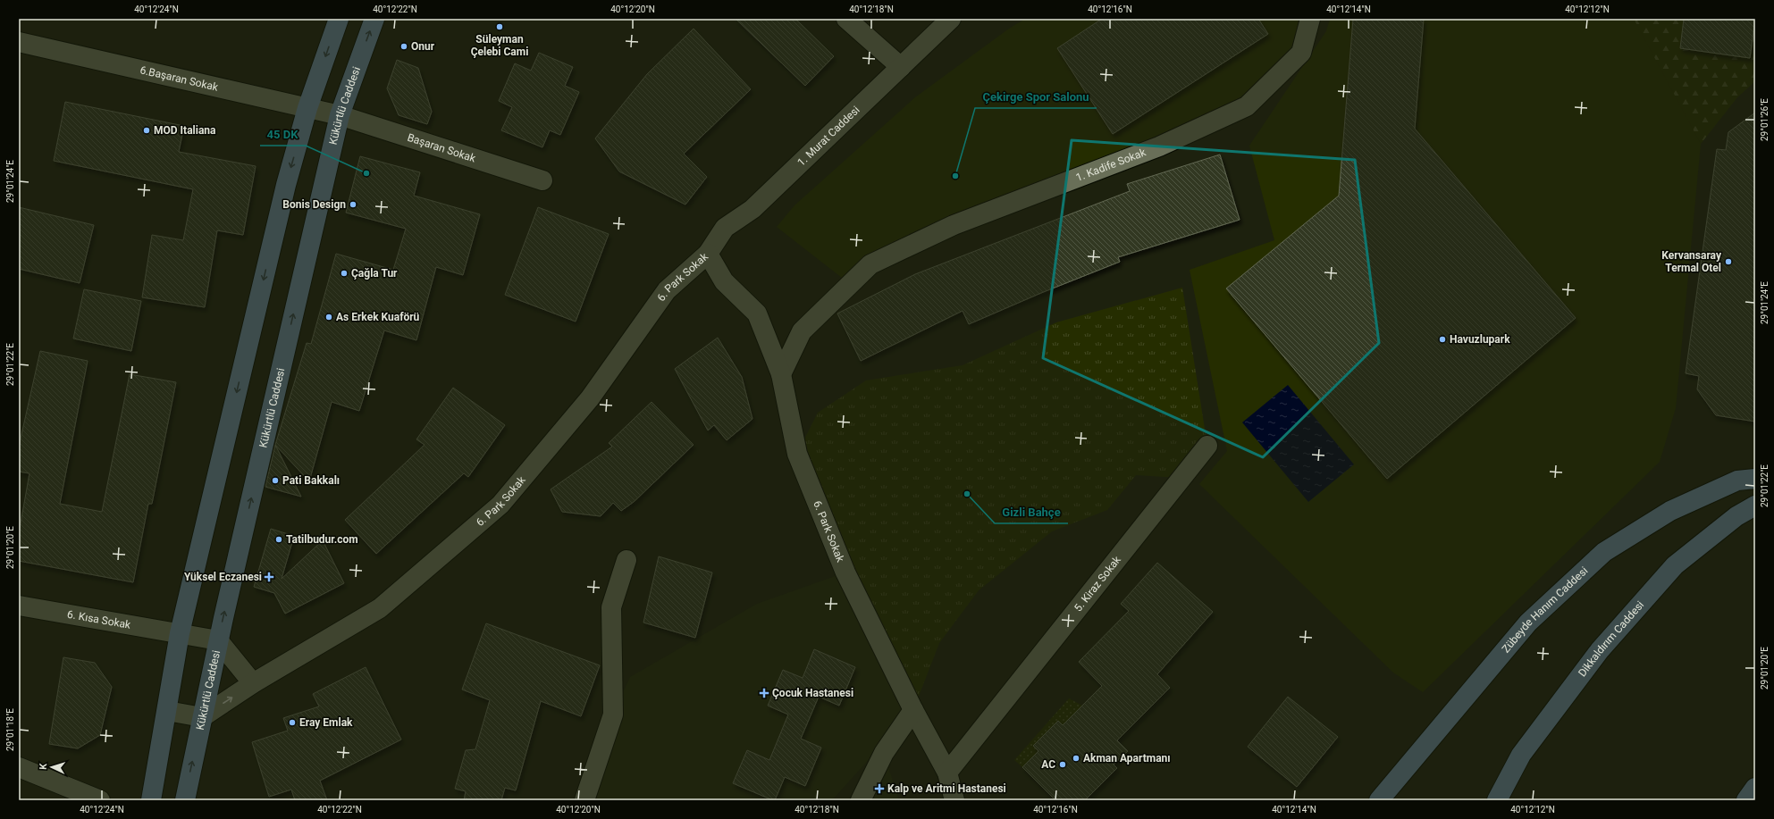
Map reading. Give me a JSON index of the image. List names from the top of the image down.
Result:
{
  "streets": {
    "main road": ["Kükürtlü Caddesi", "Zübeyde Hanım Caddesi", "Dikkaldırım Caddesi"],
    "street": [
      "6.Başaran Sokak",
      "1. Murat Caddesi",
      "Başaran Sokak",
      "1. Kadife Sokak",
      "6. Park Sokak",
      "5. Kiraz Sokak",
      "6. Kısa Sokak"
    ]
  },
  "crossings": [
    ["6.Başaran Sokak", "Kükürtlü Caddesi"],
    ["6.Başaran Sokak", "Başaran Sokak"],
    ["Kükürtlü Caddesi", "Başaran Sokak"],
    ["Kükürtlü Caddesi", "6. Park Sokak"],
    ["Kükürtlü Caddesi", "6. Kısa Sokak"],
    ["1. Murat Caddesi", "6. Park Sokak"],
    ["1. Kadife Sokak", "6. Park Sokak"],
    ["6. Park Sokak", "5. Kiraz Sokak"]
  ],
  "places": {
    "other": [
      "Süleyman Çelebi Cami",
      "Onur",
      "MOD Italiana",
      "45 DK",
      "Çekirge Spor Salonu",
      "Bonis Design",
      "Kervansaray Termal Otel",
      "Çağla Tur",
      "As Erkek Kuaförü",
      "Havuzlupark",
      "Pati Bakkalı",
      "Gizli Bahçe",
      "Tatilbudur.com",
      "Eray Emlak",
      "Akman Apartmanı",
      "AC"
    ],
    "health": ["Yüksel Eczanesi", "Çocuk Hastanesi", "Kalp ve Aritmi Hastanesi"]
  },
  "north": "left",
  "coordinates": [
    "40°12'24\"N",
    "40°12'22\"N",
    "40°12'20\"N",
    "40°12'18\"N",
    "40°12'16\"N",
    "40°12'14\"N",
    "40°12'12\"N",
    "29°01'26\"E",
    "29°01'24\"E",
    "29°01'22\"E",
    "29°01'20\"E",
    "29°01'18\"E"
  ]
}
